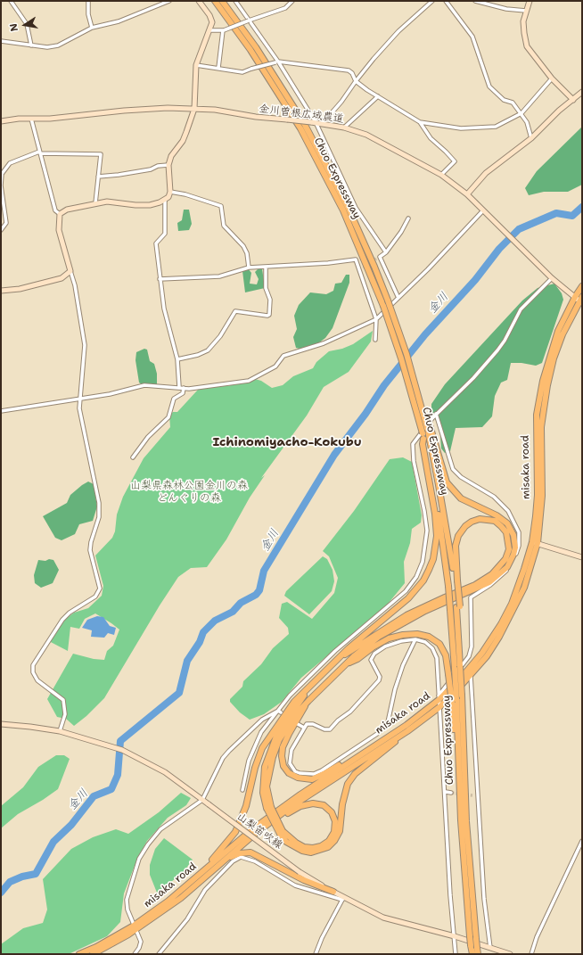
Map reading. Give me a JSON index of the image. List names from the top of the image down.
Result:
{
  "streets": {
    "highway": ["Chuo Expressway", "misaka road"],
    "street": ["金川曽根広域農道", "山梨笛吹線"]
  },
  "crossings": [
    ["金川曽根広域農道", "misaka road"]
  ],
  "districts": ["Ichinomiyacho-Kokubu"],
  "water": ["金川"],
  "parks": ["山梨県森林公園金川の森 どんぐりの森"],
  "north": "left"
}
